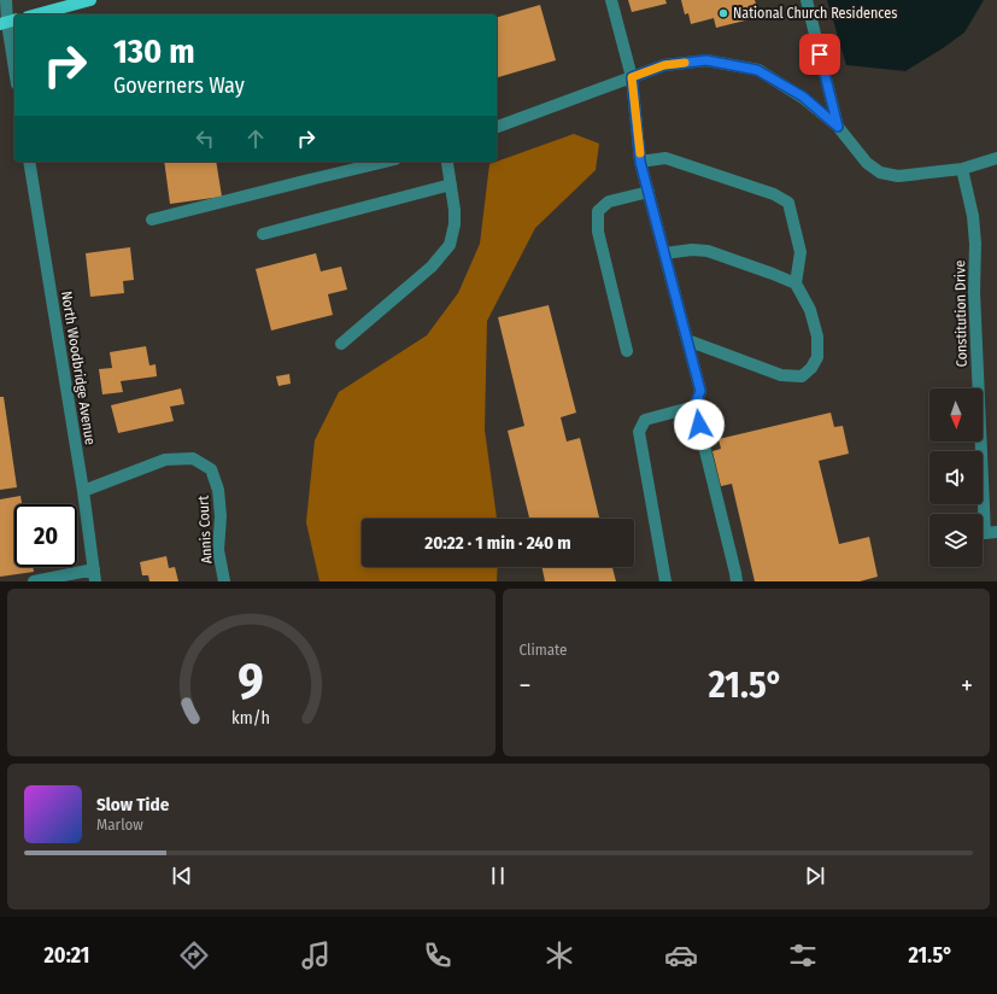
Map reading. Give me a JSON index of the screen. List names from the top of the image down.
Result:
{
  "streets": {
    "street": ["Constitution Drive", "North Woodbridge Avenue", "Annis Court"]
  },
  "crossings": [
    ["North Woodbridge Avenue", "Annis Court"]
  ],
  "places": ["National Church Residences"],
  "north": "bottom",
  "page": {
    "turn": ["130 m", "Governers Way"],
    "limit": "20",
    "trip": "20:22 · 1 min · 240 m",
    "tile": "Climate",
    "heat": ["−", "21.5°", "+"],
    "song": ["Slow Tide", "Marlow"],
    "tabs": ["20:21", "21.5°"],
    "gauge": ["9", "km/h"]
  }
}
